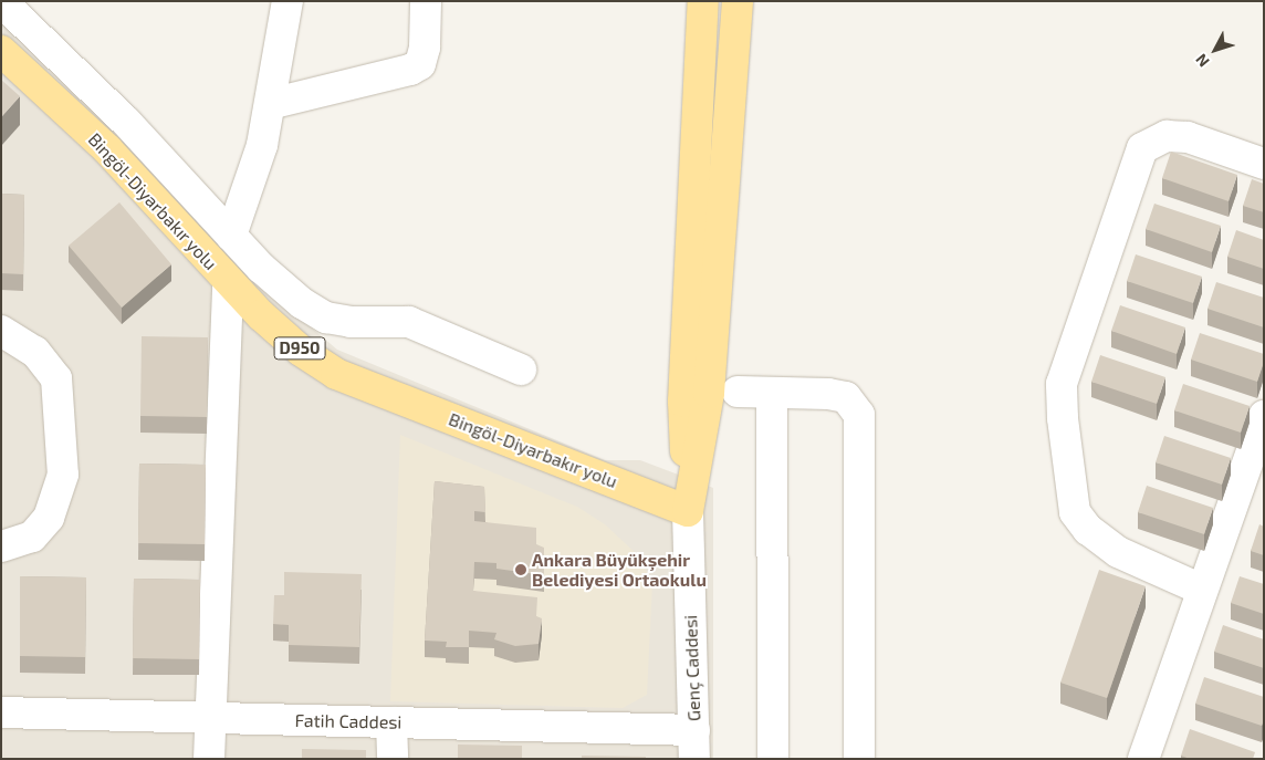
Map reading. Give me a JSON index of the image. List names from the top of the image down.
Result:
{
  "streets": {
    "main road": ["Bingöl-Diyarbakır yolu", "D950"],
    "street": ["Genç Caddesi", "Fatih Caddesi"]
  },
  "crossings": [
    ["Bingöl-Diyarbakır yolu", "Genç Caddesi"],
    ["Genç Caddesi", "Fatih Caddesi"]
  ],
  "places": ["Ankara Büyükşehir Belediyesi Ortaokulu"],
  "north": "bottom left"
}
